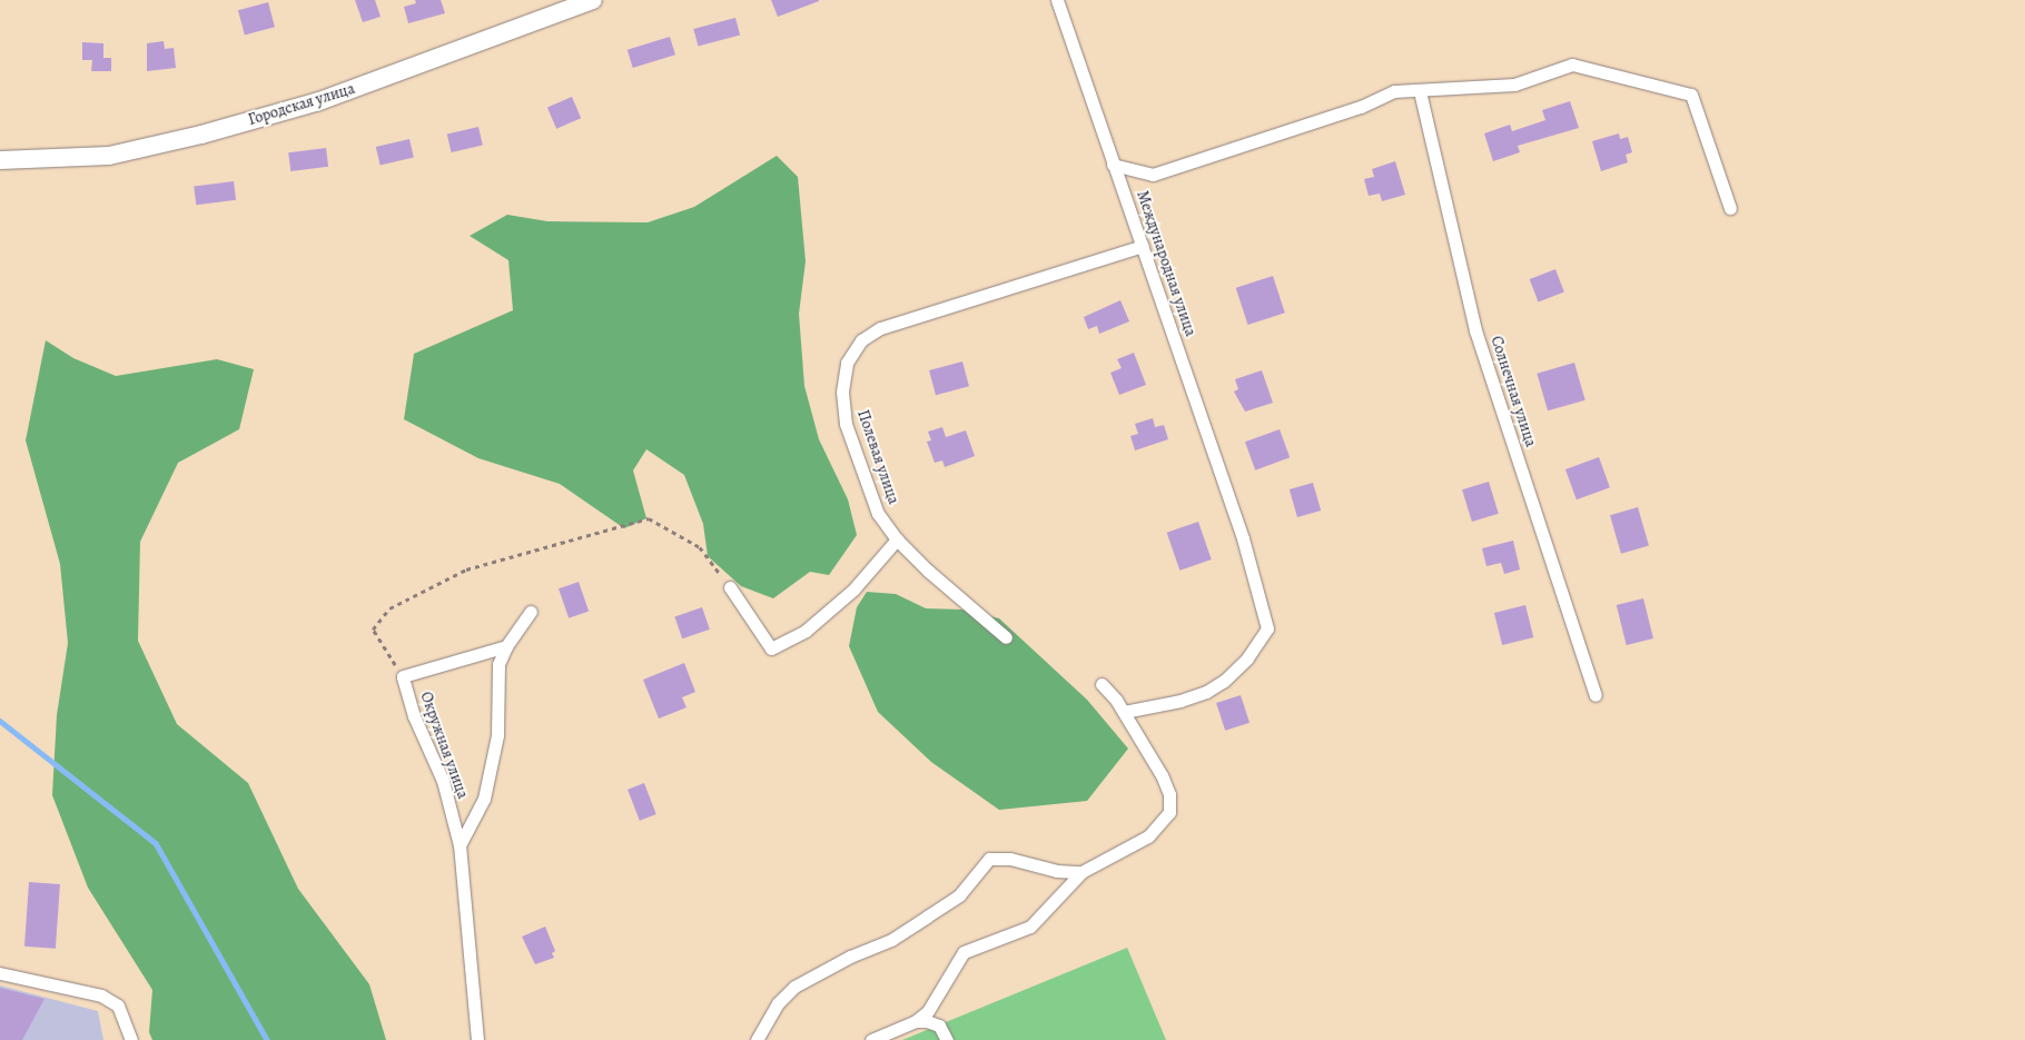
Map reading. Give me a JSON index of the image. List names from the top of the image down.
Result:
{
  "streets": {
    "main road": ["Городская улица"],
    "street": [
      "Международная улица",
      "Солнечная улица",
      "Полевая улица",
      "Окружная улица"
    ]
  },
  "crossings": [
    ["Международная улица", "Полевая улица"]
  ]
}
